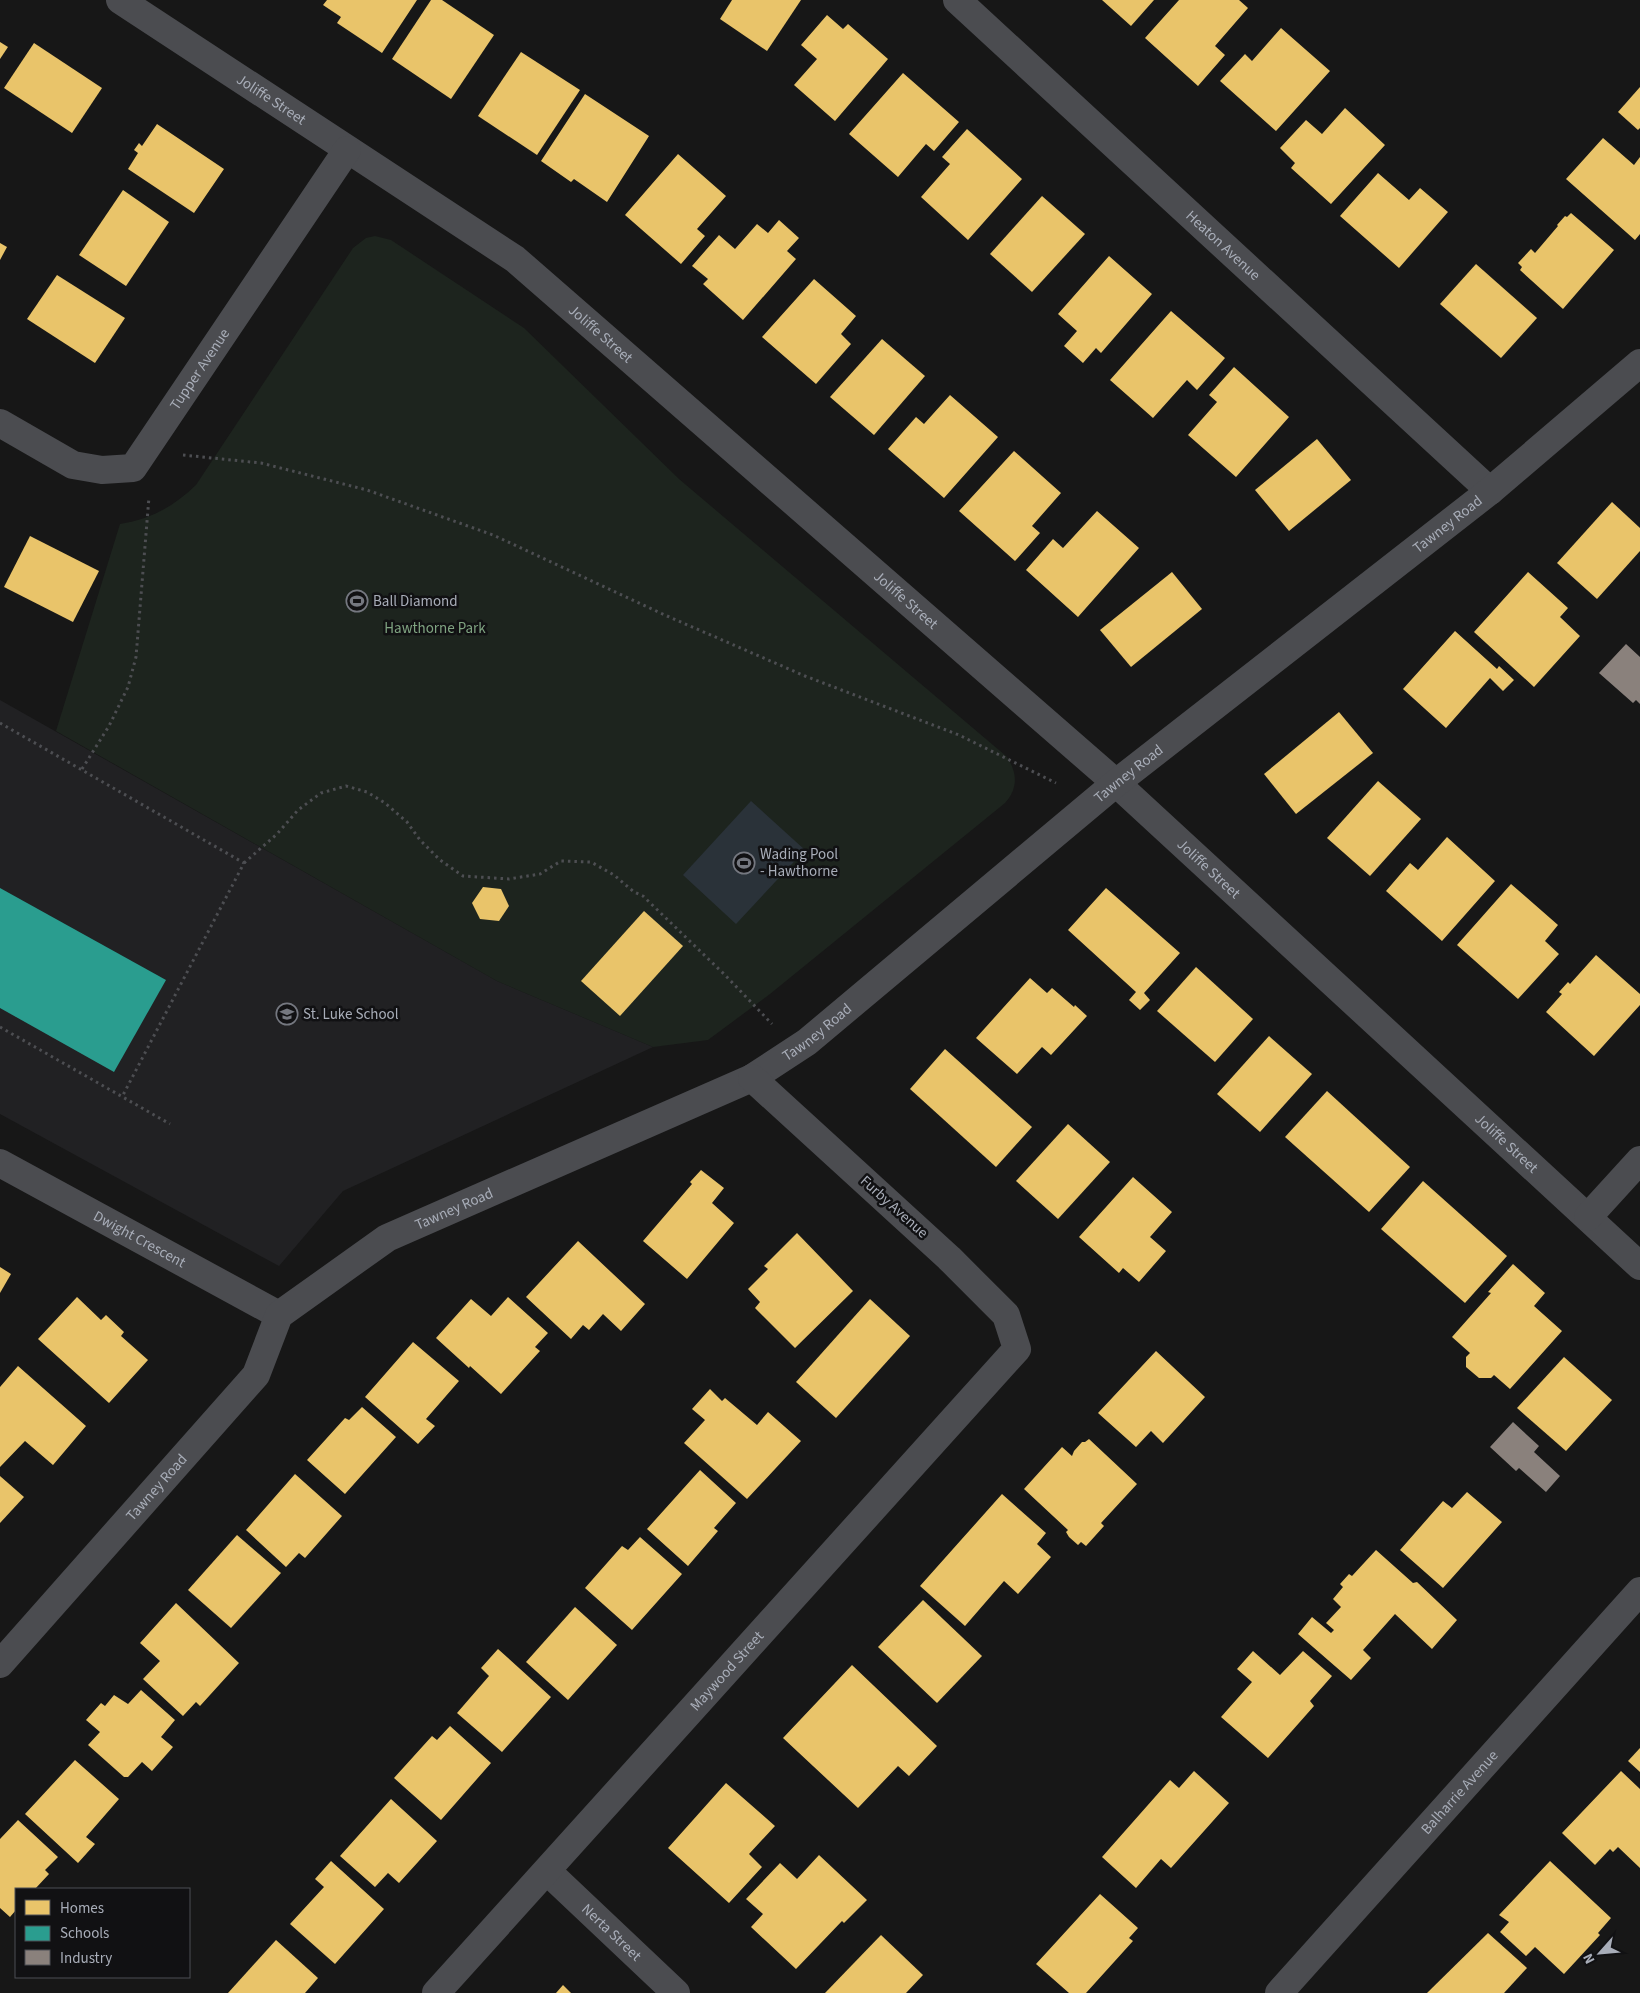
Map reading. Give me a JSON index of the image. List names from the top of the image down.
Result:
{
  "streets": {
    "street": [
      "Joliffe Street",
      "Heaton Avenue",
      "Tupper Avenue",
      "Tawney Road",
      "Furby Avenue",
      "Dwight Crescent",
      "Maywood Street",
      "Balharrie Avenue",
      "Nerta Street"
    ]
  },
  "crossings": [
    ["Joliffe Street", "Tupper Avenue"],
    ["Joliffe Street", "Tawney Road"],
    ["Heaton Avenue", "Tawney Road"],
    ["Tawney Road", "Furby Avenue"],
    ["Tawney Road", "Dwight Crescent"],
    ["Furby Avenue", "Maywood Street"],
    ["Maywood Street", "Nerta Street"]
  ],
  "parks": ["Hawthorne Park"],
  "places": {
    "sports": ["Ball Diamond", "Wading Pool - Hawthorne"],
    "school or university": ["St. Luke School"]
  },
  "legend": ["Homes", "Schools", "Industry"],
  "north": "bottom left"
}
